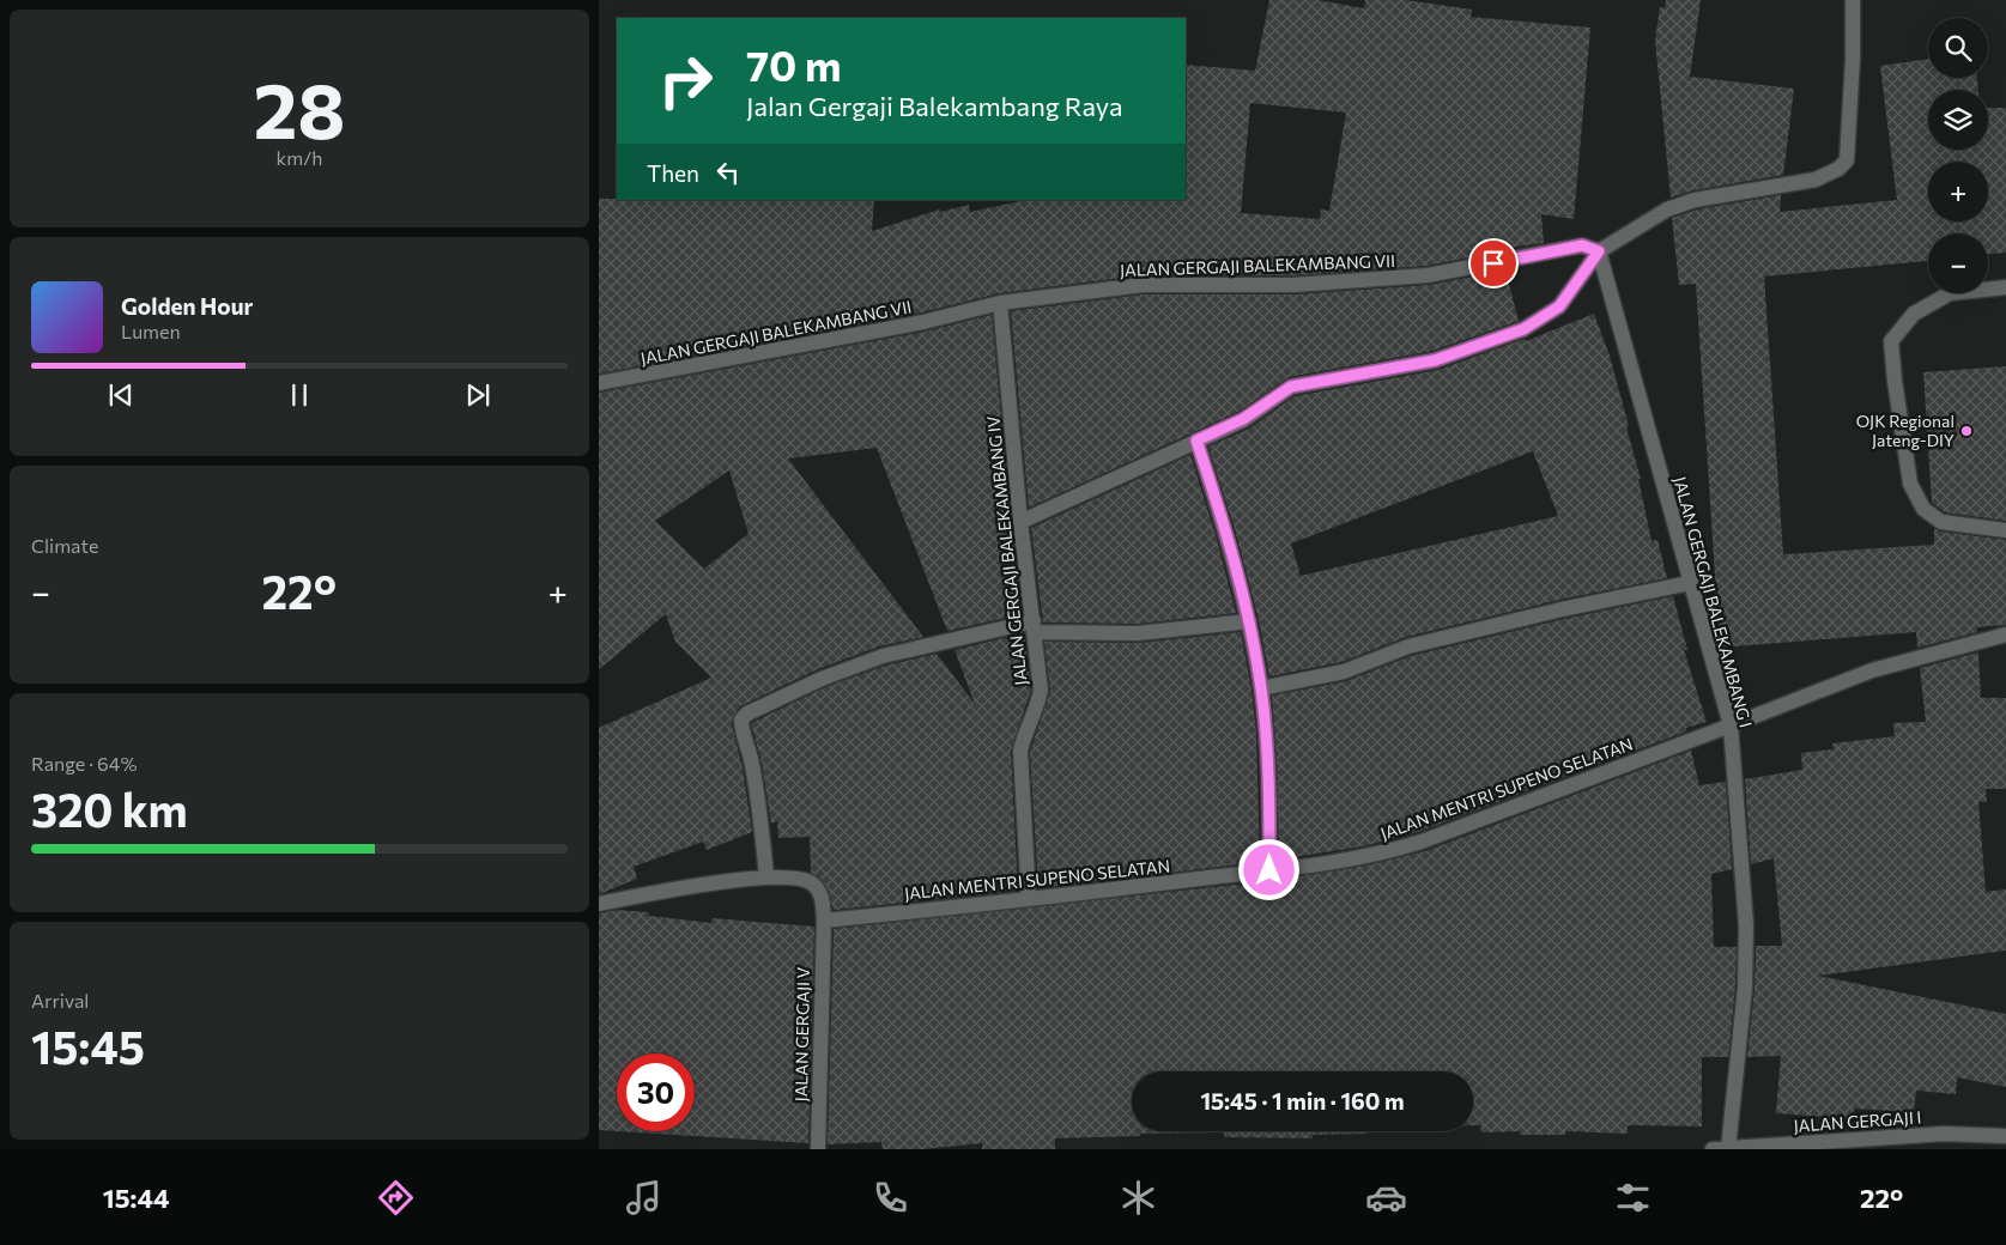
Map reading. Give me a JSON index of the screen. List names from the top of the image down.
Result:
{
  "streets": {
    "street": [
      "JALAN GERGAJI BALEKAMBANG VII",
      "JALAN GERGAJI BALEKAMBANG IV",
      "JALAN GERGAJI BALEKAMBANG I",
      "JALAN MENTRI SUPENO SELATAN",
      "JALAN GERGAJI V",
      "JALAN GERGAJI I"
    ]
  },
  "crossings": [
    ["JALAN GERGAJI BALEKAMBANG VII", "JALAN GERGAJI BALEKAMBANG IV"],
    ["JALAN GERGAJI BALEKAMBANG VII", "JALAN GERGAJI BALEKAMBANG I"],
    ["JALAN GERGAJI BALEKAMBANG IV", "JALAN MENTRI SUPENO SELATAN"],
    ["JALAN GERGAJI BALEKAMBANG I", "JALAN MENTRI SUPENO SELATAN"],
    ["JALAN GERGAJI BALEKAMBANG I", "JALAN GERGAJI I"],
    ["JALAN MENTRI SUPENO SELATAN", "JALAN GERGAJI V"]
  ],
  "places": ["OJK Regional Jateng-DIY"],
  "page": {
    "tile": [
      ["28", "km/h"],
      "Climate",
      ["Range · 64%", "320 km"],
      ["Arrival", "15:45"]
    ],
    "map_buttons": ["+", "−"],
    "turn": ["70 m", "Jalan Gergaji Balekambang Raya"],
    "then": "Then",
    "song": ["Golden Hour", "Lumen"],
    "heat": ["−", "22°", "+"],
    "limit": "30",
    "trip": "15:45 · 1 min · 160 m",
    "tabs": ["15:44", "22°"]
  }
}
